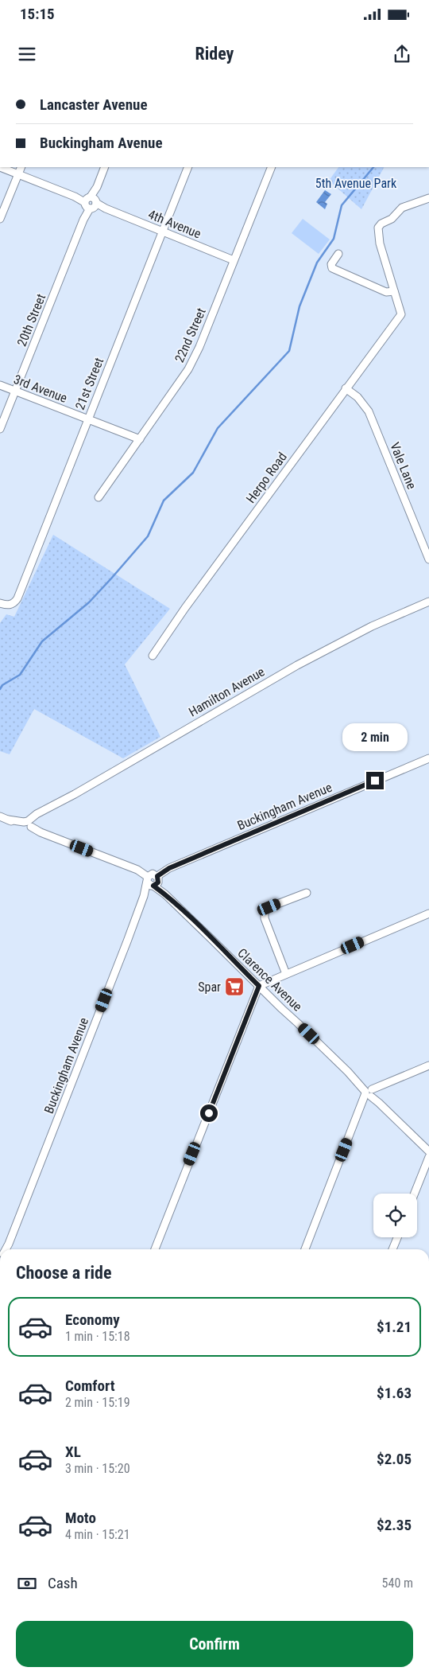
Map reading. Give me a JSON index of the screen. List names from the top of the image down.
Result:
{
  "streets": {
    "street": [
      "4th Avenue",
      "20th Street",
      "22nd Street",
      "21st Street",
      "3rd Avenue",
      "Vale Lane",
      "Herpo Road",
      "Hamilton Avenue",
      "Buckingham Avenue",
      "Clarence Avenue"
    ]
  },
  "crossings": [
    ["4th Avenue", "20th Street"],
    ["4th Avenue", "22nd Street"],
    ["4th Avenue", "21st Street"],
    ["20th Street", "3rd Avenue"],
    ["22nd Street", "3rd Avenue"],
    ["21st Street", "3rd Avenue"],
    ["Vale Lane", "Herpo Road"],
    ["Hamilton Avenue", "Clarence Avenue"],
    ["Buckingham Avenue", "Clarence Avenue"]
  ],
  "parks": ["5th Avenue Park"],
  "places": {
    "supermarket": ["Spar"]
  },
  "page": {
    "status": "15:15",
    "header": "Ridey",
    "banner": ["Lancaster Avenue", "Buckingham Avenue"],
    "bubble": "2 min",
    "heading": "Choose a ride",
    "list": [
      {
        "name": "Economy",
        "note": "1 min · 15:18",
        "value": "$1.21"
      },
      {
        "name": "Comfort",
        "note": "2 min · 15:19",
        "value": "$1.63"
      },
      {
        "name": "XL",
        "note": "3 min · 15:20",
        "value": "$2.05"
      },
      {
        "name": "Moto",
        "note": "4 min · 15:21",
        "value": "$2.35"
      }
    ],
    "pay": ["Cash", "540 m"],
    "buttons": "Confirm"
  }
}
